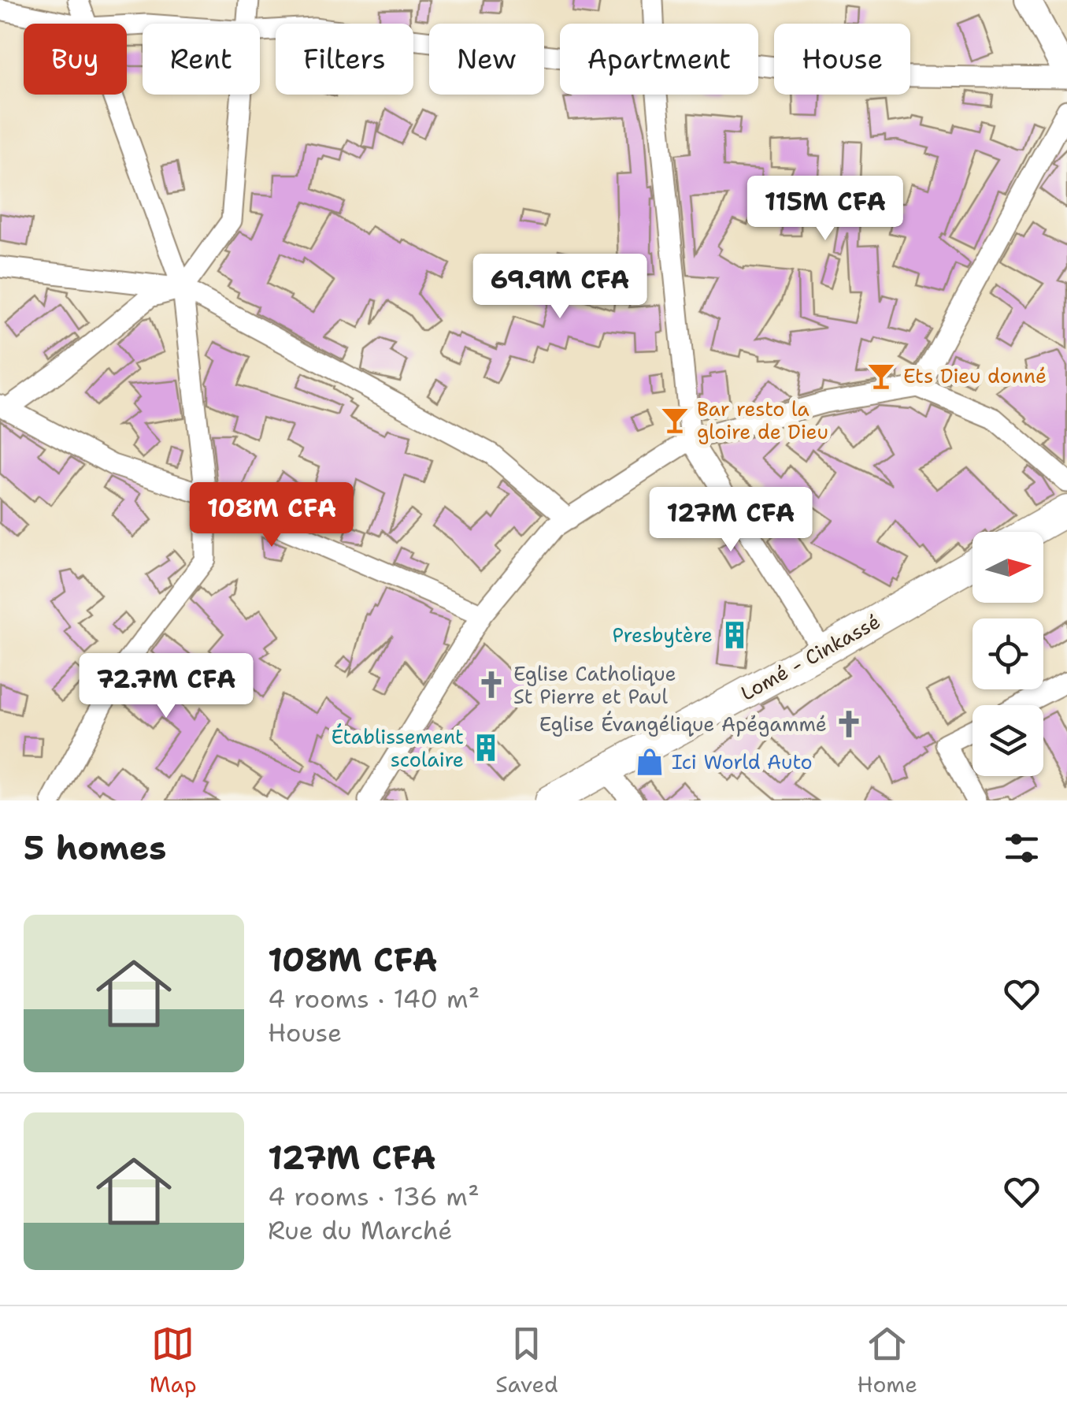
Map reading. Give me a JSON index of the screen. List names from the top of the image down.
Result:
{
  "streets": {
    "highway": ["Lomé - Cinkassé"]
  },
  "places": {
    "bar": ["Ets Dieu donné", "Bar resto la gloire de Dieu"],
    "building": ["Presbytère", "Établissement scolaire"],
    "church": ["Eglise Catholique St Pierre et Paul", "Eglise Évangélique Apégammé"],
    "shop": ["Ici World Auto"]
  },
  "north": "right",
  "page": {
    "chip": [
      "Buy",
      "Rent",
      "Filters",
      "New",
      "Apartment",
      "House"
    ],
    "price": [
      "115M CFA",
      "69.9M CFA",
      "108M CFA",
      "127M CFA",
      "72.7M CFA"
    ],
    "heading": "5 homes",
    "list": [
      {
        "name": "108M CFA",
        "note": "4 rooms · 140 m² · House"
      },
      {
        "name": "127M CFA",
        "note": "4 rooms · 136 m² · Rue du Marché"
      }
    ],
    "tabs": ["Map", "Saved", "Home"]
  }
}
